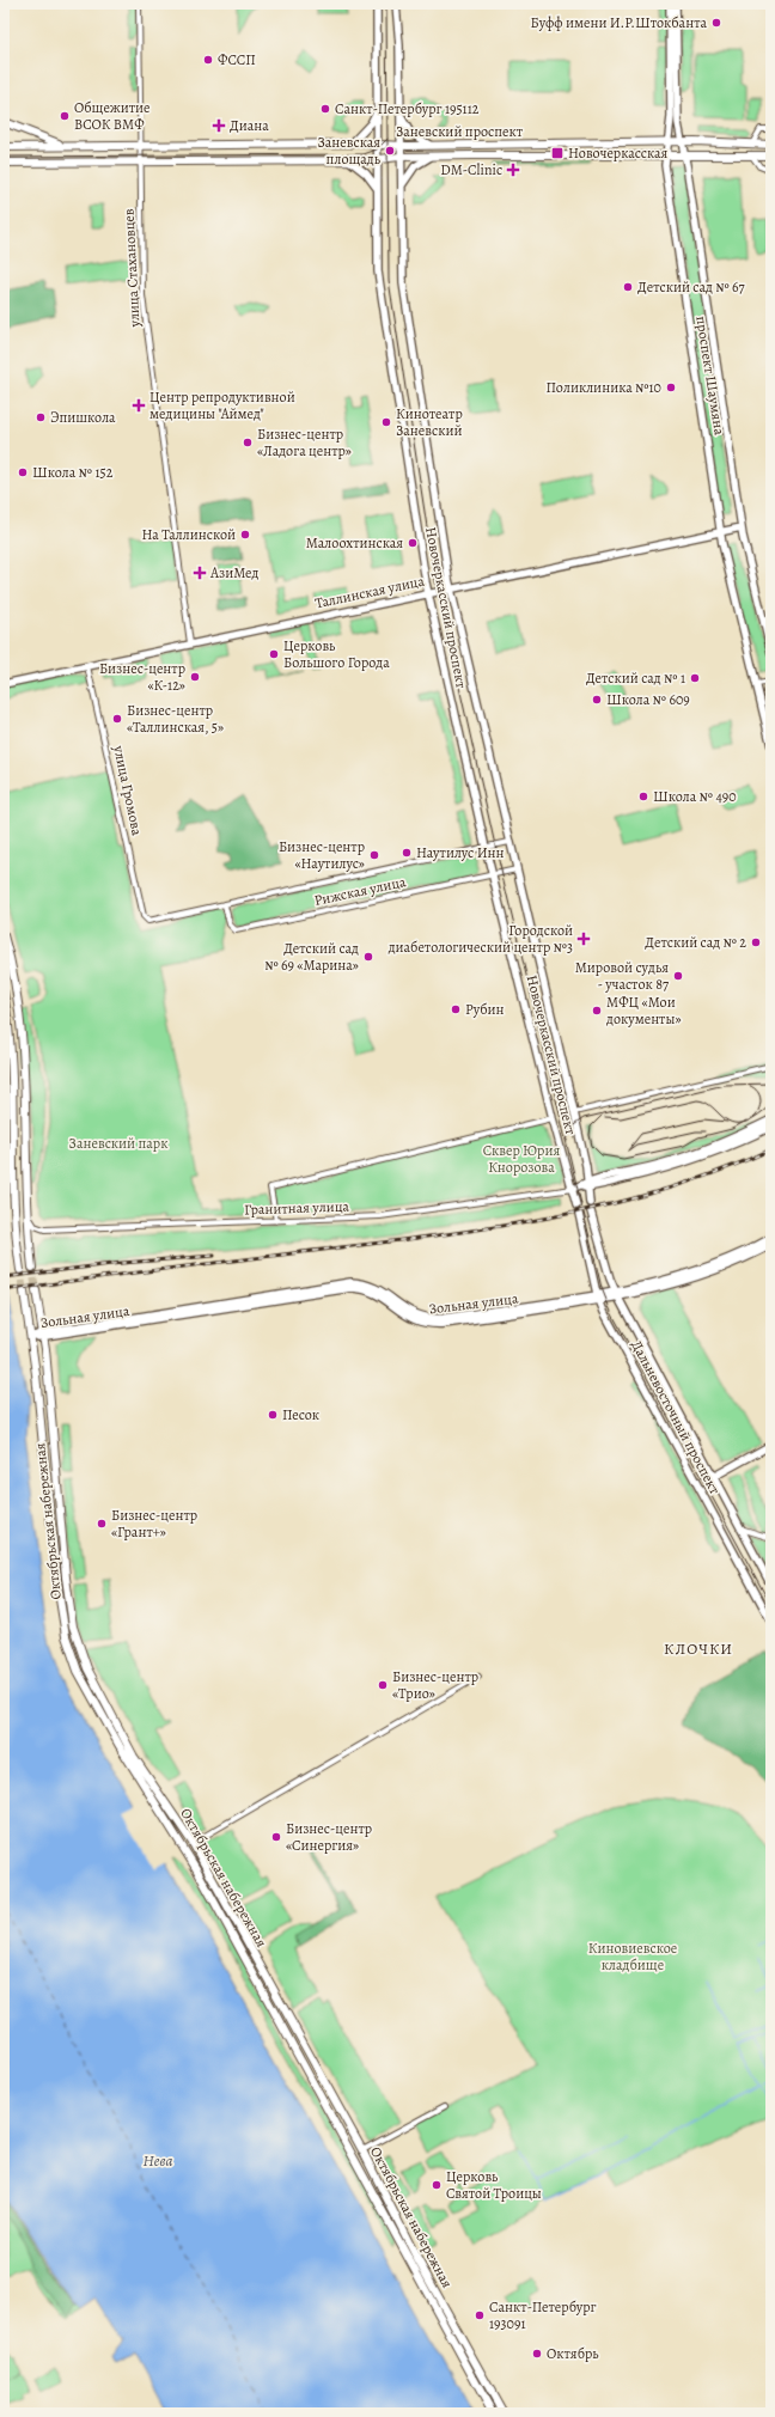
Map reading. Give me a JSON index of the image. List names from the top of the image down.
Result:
{
  "streets": {
    "main road": ["Заневский проспект", "Октябрьская набережная"],
    "street": [
      "улица Стахановцев",
      "проспект Шаумяна",
      "Таллинская улица",
      "Новочеркасский проспект",
      "улица Громова",
      "Рижская улица",
      "Гранитная улица",
      "Зольная улица",
      "Дальневосточный проспект"
    ]
  },
  "crossings": [
    ["Заневский проспект", "улица Стахановцев"],
    ["Заневский проспект", "проспект Шаумяна"],
    ["Заневский проспект", "Новочеркасский проспект"],
    ["улица Стахановцев", "Таллинская улица"],
    ["проспект Шаумяна", "Таллинская улица"],
    ["Таллинская улица", "Новочеркасский проспект"],
    ["Таллинская улица", "улица Громова"],
    ["Новочеркасский проспект", "Рижская улица"],
    ["Новочеркасский проспект", "Гранитная улица"],
    ["улица Громова", "Рижская улица"],
    ["Зольная улица", "Дальневосточный проспект"],
    ["Зольная улица", "Октябрьская набережная"]
  ],
  "districts": ["КЛОЧКИ"],
  "water": ["Нева"],
  "parks": ["Заневский парк", "Сквер Юрия Кнорозова", "Киновиевское кладбище"],
  "places": {
    "other": [
      "Буфф имени И.Р.Штокбанта",
      "ФССП",
      "Санкт-Петербург 195112",
      "Общежитие ВСОК ВМФ",
      "Заневская площадь",
      "Детский сад № 67",
      "Поликлиника №10",
      "Эпишкола",
      "Кинотеатр Заневский",
      "Бизнес-центр «Ладога центр»",
      "Школа № 152",
      "На Таллинской",
      "Малоохтинская",
      "Церковь Большого Города",
      "Бизнес-центр «К-12»",
      "Детский сад № 1",
      "Школа № 609",
      "Бизнес-центр «Таллинская, 5»",
      "Школа № 490",
      "Наутилус Инн",
      "Бизнес-центр «Наутилус»",
      "Детский сад № 2",
      "Детский сад № 69 «Марина»",
      "Мировой судья - участок 87",
      "Рубин",
      "МФЦ «Мои документы»",
      "Песок",
      "Бизнес-центр «Грант+»",
      "Бизнес-центр «Трио»",
      "Бизнес-центр «Синергия»",
      "Церковь Святой Троицы",
      "Санкт-Петербург 193091",
      "Октябрь"
    ],
    "health": [
      "Диана",
      "DM-Clinic",
      "Центр репродуктивной медицины \"Аймед\"",
      "АзиМед",
      "Городской диабетологический центр №3"
    ],
    "transit": ["Новочеркасская"]
  }
}
